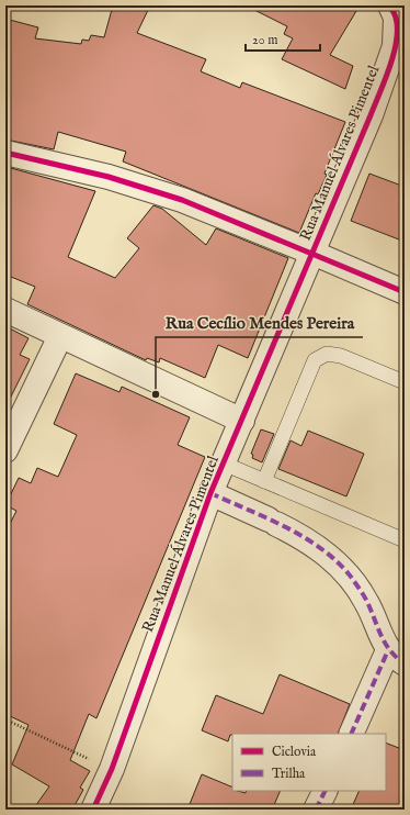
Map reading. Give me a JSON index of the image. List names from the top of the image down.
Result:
{
  "streets": {
    "street": ["Rua Manuel Álvares Pimentel"]
  },
  "places": ["Rua Cecílio Mendes Pereira"],
  "legend": ["Ciclovia", "Trilha"],
  "scale_bar": "20 m"
}
